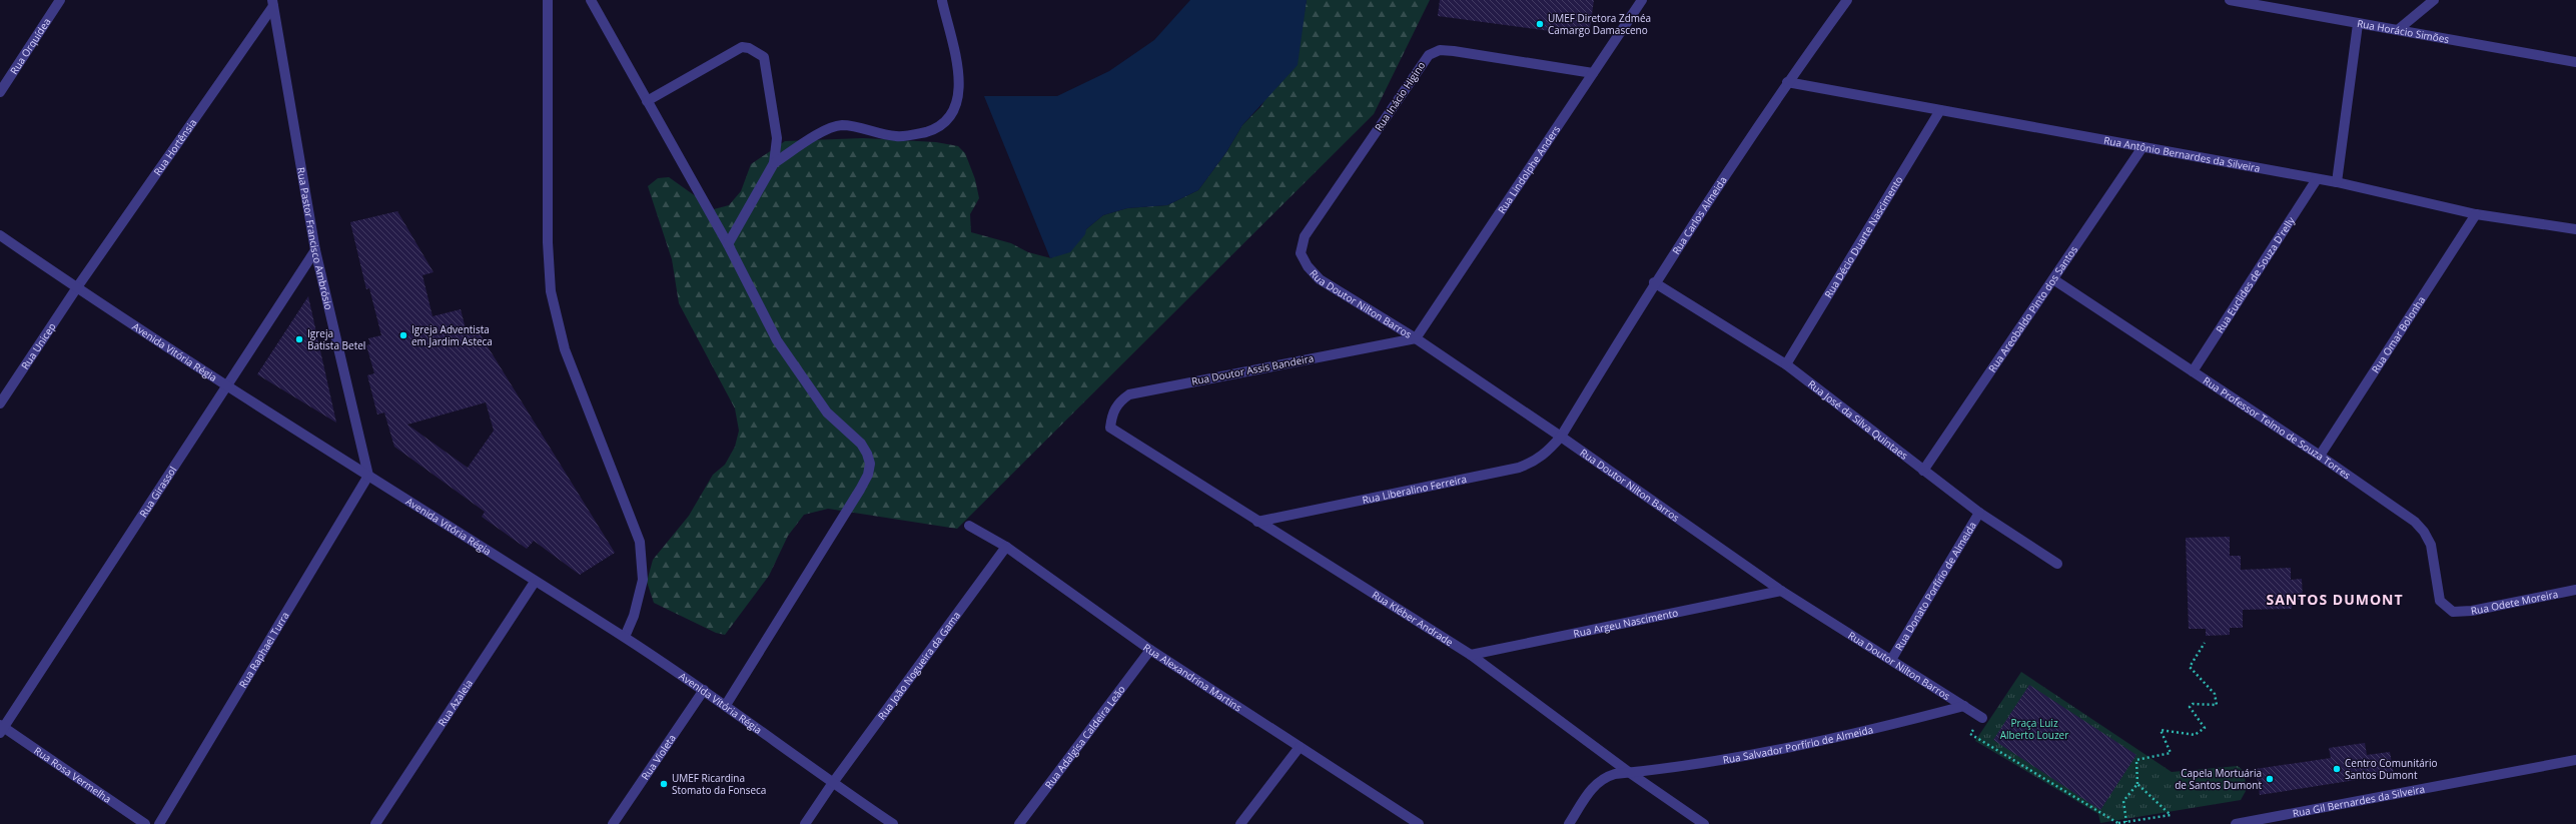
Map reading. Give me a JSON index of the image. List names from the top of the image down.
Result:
{
  "streets": {
    "street": [
      "Rua Horácio Simões",
      "Rua Orquídea",
      "Rua Inácio Higino",
      "Rua Hortênsia",
      "Rua Antônio Bernardes da Silveira",
      "Rua Lindolphe Anders",
      "Rua Carlos Almeida",
      "Rua Décio Duarte Nascimento",
      "Rua Pastor Francisco Ambrósio",
      "Rua Euclides de Souza D'relly",
      "Rua Doutor Nilton Barros",
      "Rua Areobaldo Pinto dos Santos",
      "Rua Omar Bolonha",
      "Rua Unicep",
      "Avenida Vitória Régia",
      "Rua Doutor Assis Bandeira",
      "Rua José da Silva Quintaes",
      "Rua Professor Telmo de Souza Torres",
      "Rua Liberalino Ferreira",
      "Rua Girassol",
      "Rua Donato Porfírio de Almeida",
      "Rua Odete Moreira",
      "Rua Kléber Andrade",
      "Rua Argeu Nascimento",
      "Rua Raphael Turra",
      "Rua João Nogueira da Gama",
      "Rua Alexandrina Martins",
      "Rua Azaleia",
      "Rua Adalgisa Caldeira Leão",
      "Rua Salvador Porfírio de Almeida",
      "Rua Violeta",
      "Rua Rosa Vermelha",
      "Rua Gil Bernardes da Silveira"
    ]
  },
  "crossings": [
    ["Rua Inácio Higino", "Rua Lindolphe Anders"],
    ["Rua Inácio Higino", "Rua Doutor Nilton Barros"],
    ["Rua Hortênsia", "Rua Pastor Francisco Ambrósio"],
    ["Rua Hortênsia", "Rua Unicep"],
    ["Rua Hortênsia", "Avenida Vitória Régia"],
    ["Rua Antônio Bernardes da Silveira", "Rua Carlos Almeida"],
    ["Rua Antônio Bernardes da Silveira", "Rua Décio Duarte Nascimento"],
    ["Rua Antônio Bernardes da Silveira", "Rua Euclides de Souza D'relly"],
    ["Rua Antônio Bernardes da Silveira", "Rua Areobaldo Pinto dos Santos"],
    ["Rua Antônio Bernardes da Silveira", "Rua Omar Bolonha"],
    ["Rua Lindolphe Anders", "Rua Doutor Nilton Barros"],
    ["Rua Lindolphe Anders", "Rua Doutor Assis Bandeira"],
    ["Rua Carlos Almeida", "Rua Doutor Nilton Barros"],
    ["Rua Carlos Almeida", "Rua José da Silva Quintaes"],
    ["Rua Carlos Almeida", "Rua Liberalino Ferreira"],
    ["Rua Décio Duarte Nascimento", "Rua José da Silva Quintaes"],
    ["Rua Pastor Francisco Ambrósio", "Avenida Vitória Régia"],
    ["Rua Pastor Francisco Ambrósio", "Rua Girassol"],
    ["Rua Pastor Francisco Ambrósio", "Rua Raphael Turra"],
    ["Rua Euclides de Souza D'relly", "Rua Professor Telmo de Souza Torres"],
    ["Rua Doutor Nilton Barros", "Rua Doutor Assis Bandeira"],
    ["Rua Doutor Nilton Barros", "Rua Liberalino Ferreira"],
    ["Rua Doutor Nilton Barros", "Rua Donato Porfírio de Almeida"],
    ["Rua Doutor Nilton Barros", "Rua Argeu Nascimento"],
    ["Rua Doutor Nilton Barros", "Rua Salvador Porfírio de Almeida"],
    ["Rua Areobaldo Pinto dos Santos", "Rua José da Silva Quintaes"],
    ["Rua Areobaldo Pinto dos Santos", "Rua Professor Telmo de Souza Torres"],
    ["Rua Omar Bolonha", "Rua Professor Telmo de Souza Torres"],
    ["Rua Unicep", "Avenida Vitória Régia"],
    ["Avenida Vitória Régia", "Rua Girassol"],
    ["Avenida Vitória Régia", "Rua Raphael Turra"],
    ["Avenida Vitória Régia", "Rua João Nogueira da Gama"],
    ["Avenida Vitória Régia", "Rua Azaleia"],
    ["Avenida Vitória Régia", "Rua Violeta"],
    ["Rua Doutor Assis Bandeira", "Rua Kléber Andrade"],
    ["Rua José da Silva Quintaes", "Rua Donato Porfírio de Almeida"],
    ["Rua Professor Telmo de Souza Torres", "Rua Odete Moreira"],
    ["Rua Liberalino Ferreira", "Rua Kléber Andrade"],
    ["Rua Girassol", "Rua Rosa Vermelha"],
    ["Rua Kléber Andrade", "Rua Argeu Nascimento"],
    ["Rua Kléber Andrade", "Rua Salvador Porfírio de Almeida"],
    ["Rua João Nogueira da Gama", "Rua Alexandrina Martins"],
    ["Rua Alexandrina Martins", "Rua Adalgisa Caldeira Leão"]
  ],
  "districts": ["SANTOS DUMONT"],
  "parks": ["Praça Luiz Alberto Louzer"],
  "places": [
    "UMEF Diretora Zdméa Camargo Damasceno",
    "Igreja Adventista em Jardim Asteca",
    "Igreja Batista Betel",
    "Centro Comunitário Santos Dumont",
    "Capela Mortuária de Santos Dumont",
    "UMEF Ricardina Stomato da Fonseca"
  ]
}
